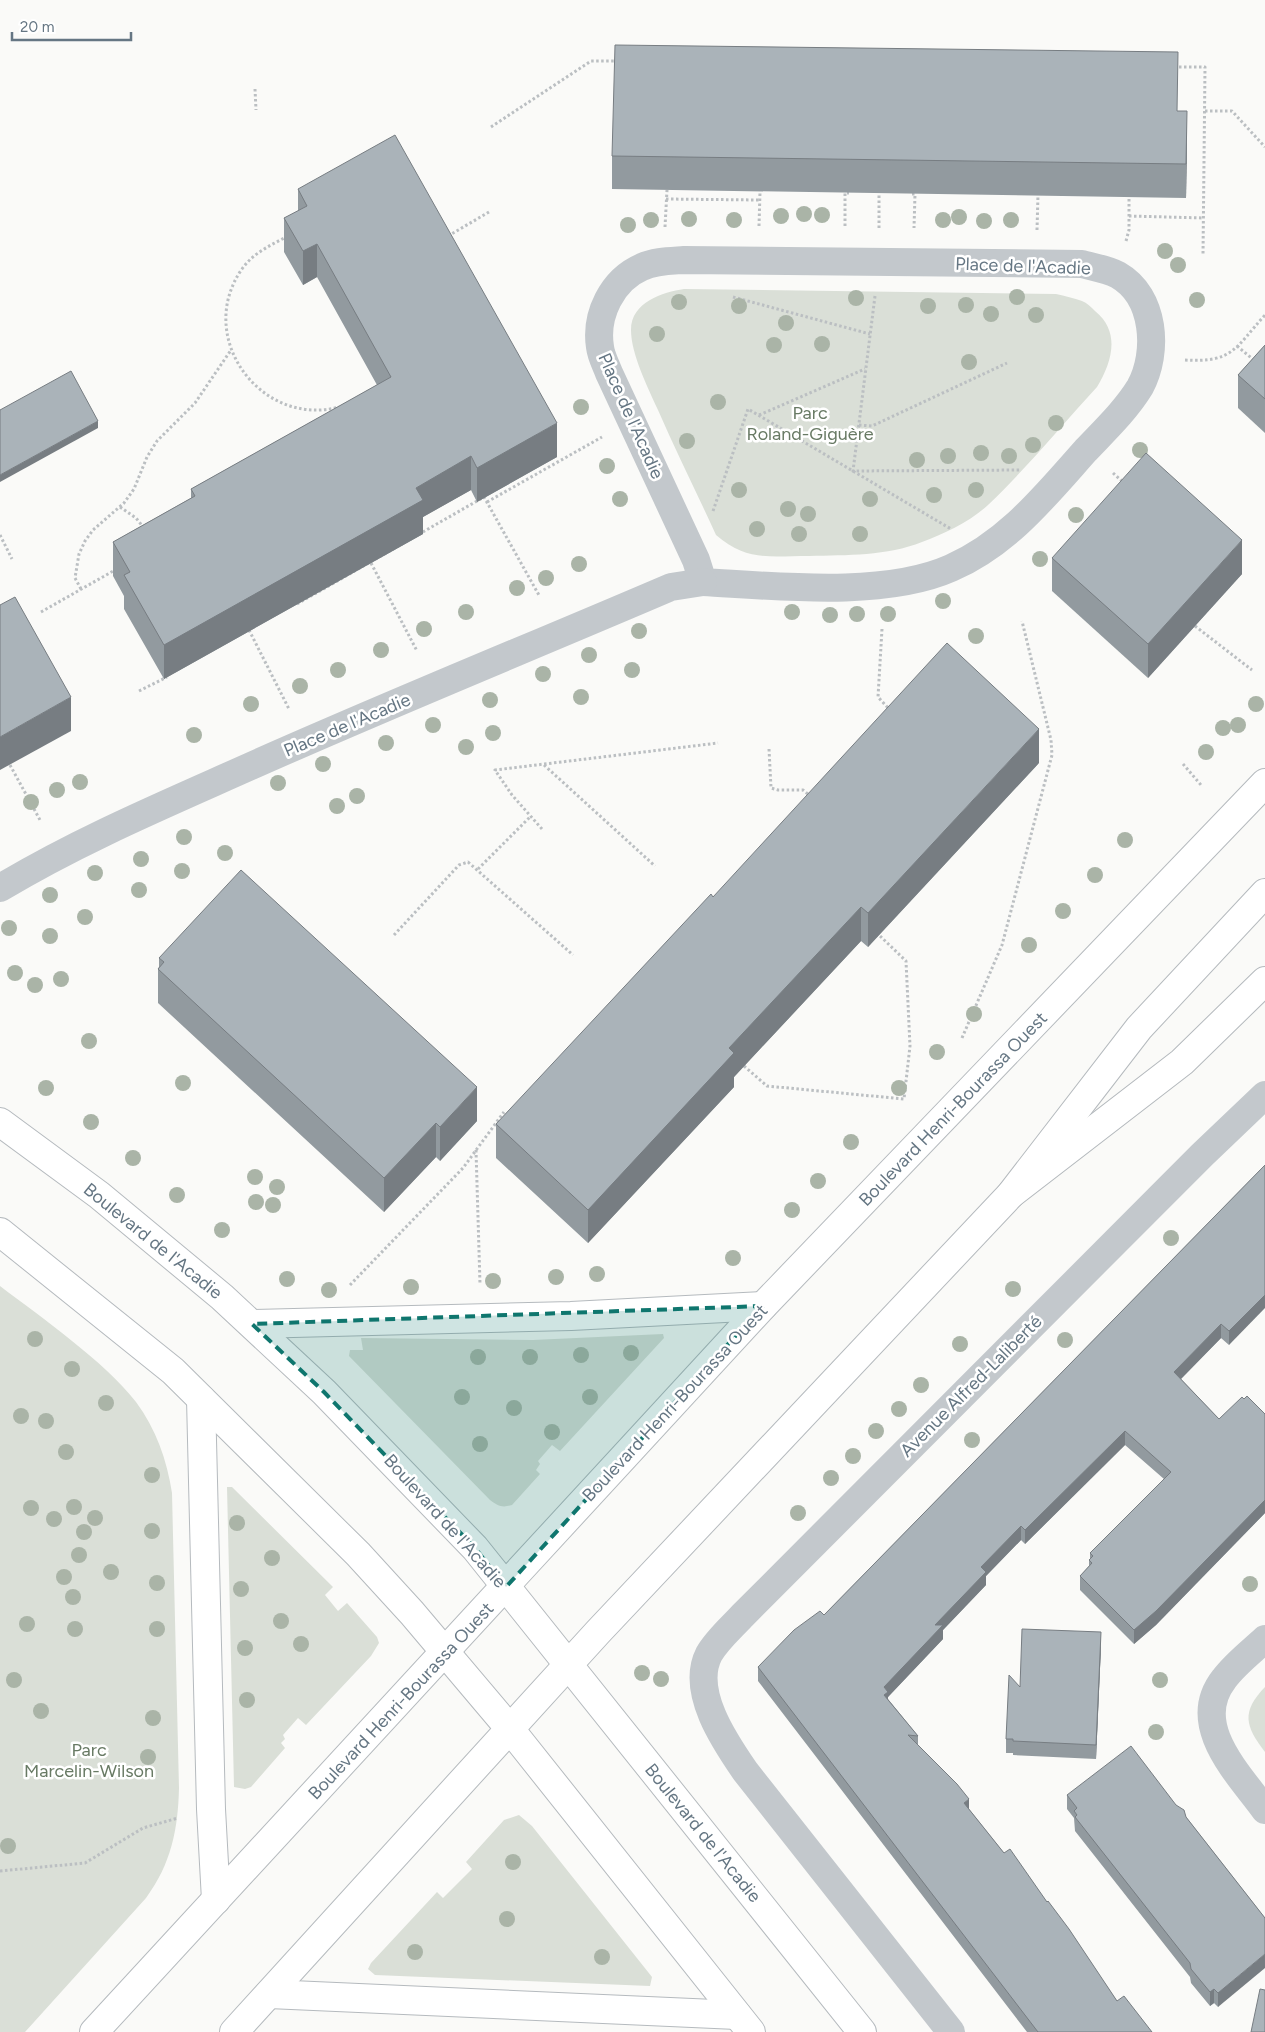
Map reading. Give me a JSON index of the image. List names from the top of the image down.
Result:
{
  "streets": {
    "main road": ["Boulevard Henri-Bourassa Ouest", "Boulevard de l'Acadie"],
    "street": ["Place de l'Acadie", "Avenue Alfred-Laliberté"]
  },
  "crossings": [
    ["Boulevard Henri-Bourassa Ouest", "Boulevard de l'Acadie"]
  ],
  "parks": ["Parc Roland-Giguère", "Parc Marcelin-Wilson"],
  "scale_bar": "20 m"
}
